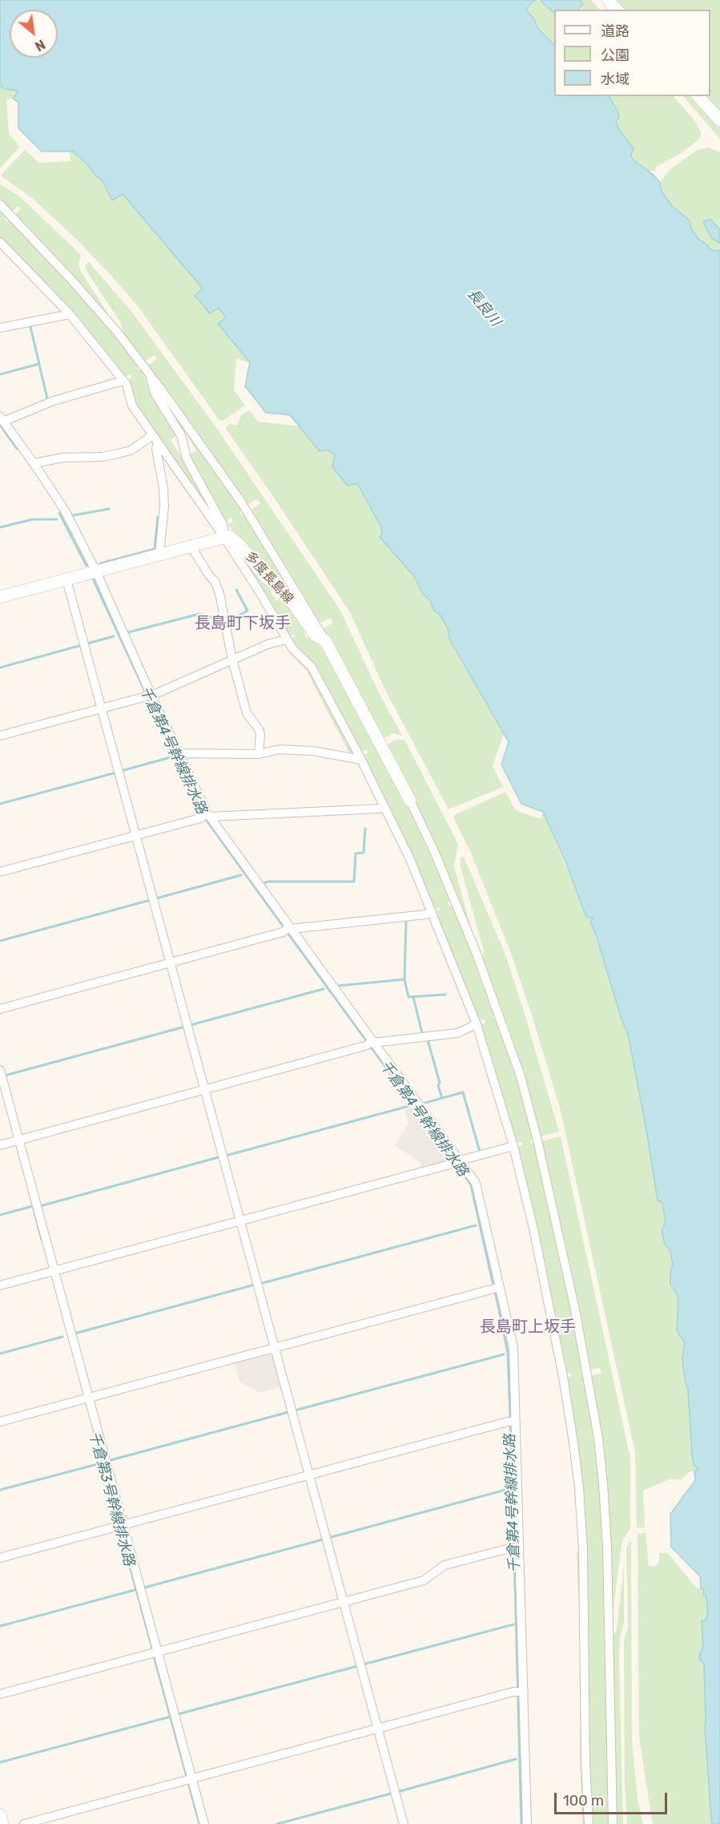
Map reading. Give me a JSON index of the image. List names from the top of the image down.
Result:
{
  "streets": {
    "main road": ["多度長島線"]
  },
  "districts": ["長島町下坂手", "長島町上坂手"],
  "water": ["長良川", "千倉第4号幹線排水路", "千倉第3号幹線排水路"],
  "legend": ["道路", "公園", "水域"],
  "scale_bar": "100 m",
  "north": "bottom right"
}
